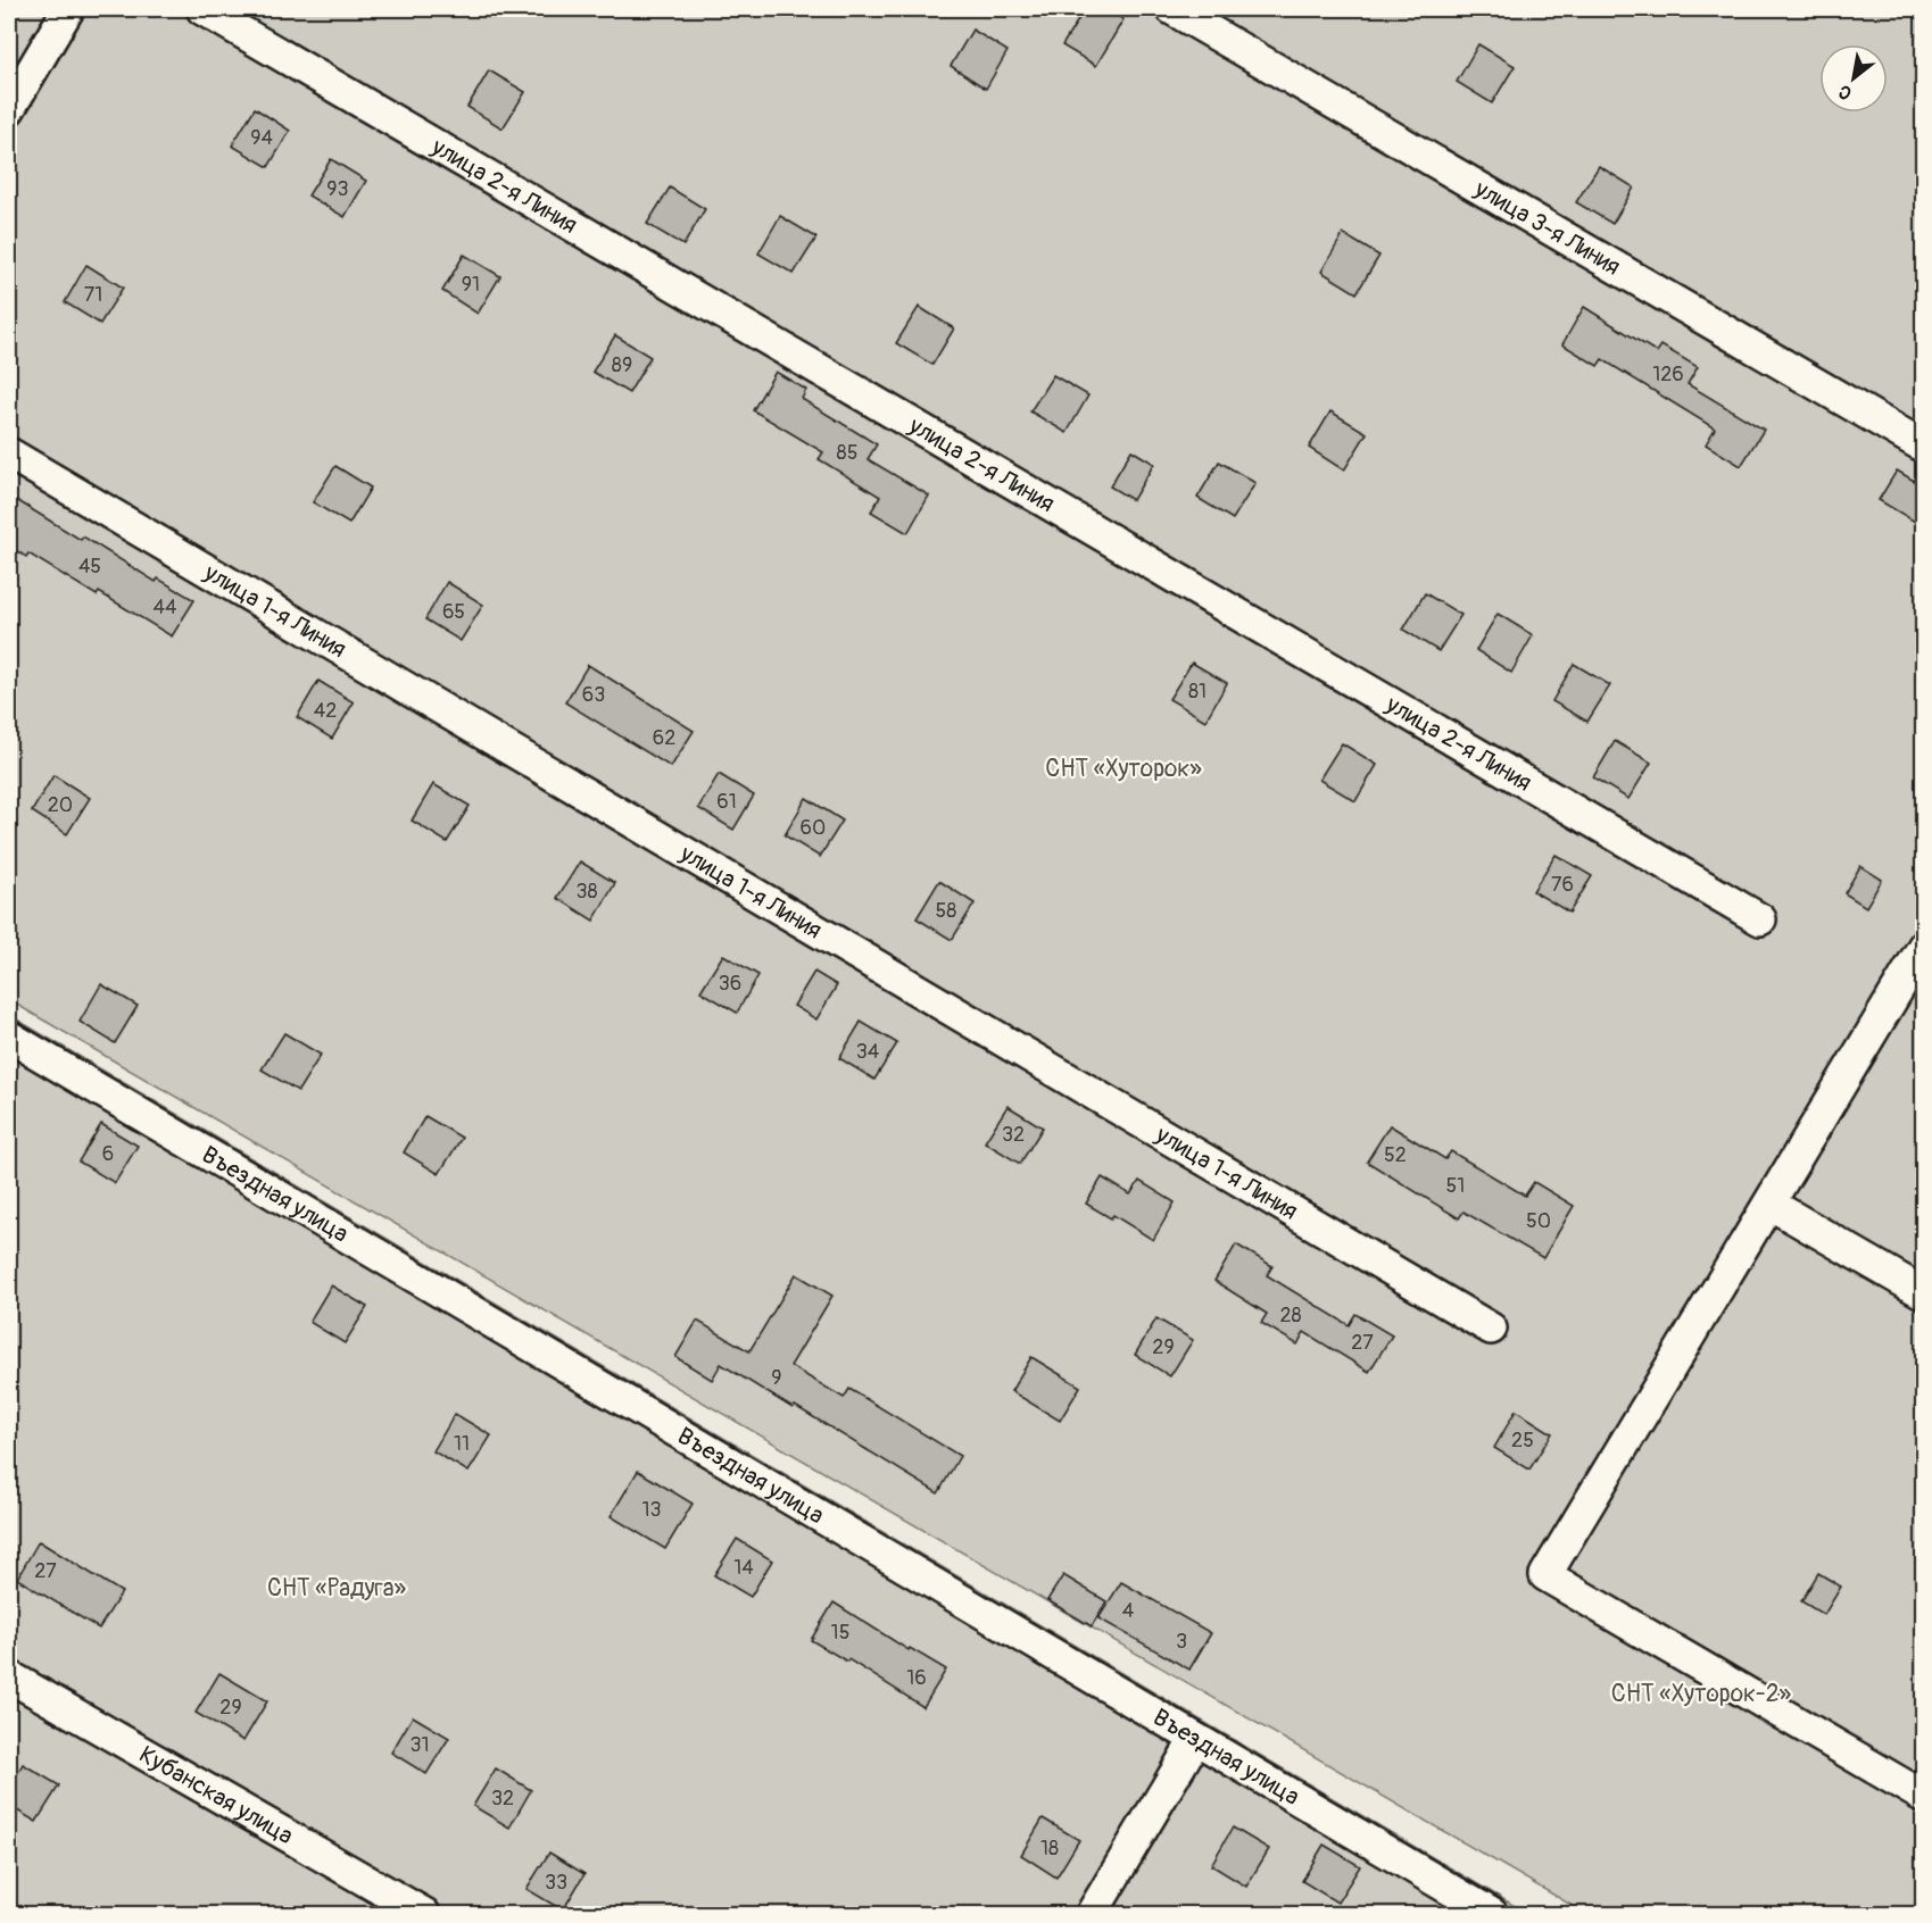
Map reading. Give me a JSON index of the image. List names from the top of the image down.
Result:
{
  "streets": {
    "street": [
      "улица 2-я Линия",
      "улица 3-я Линия",
      "улица 1-я Линия",
      "Въездная улица",
      "Кубанская улица"
    ]
  },
  "parks": ["СНТ «Хуторок»", "СНТ «Радуга»", "СНТ «Хуторок-2»"],
  "house_numbers": [
    "94",
    "93",
    "91",
    "71",
    "89",
    "126",
    "85",
    "45",
    "44",
    "65",
    "81",
    "63",
    "42",
    "62",
    "61",
    "20",
    "60",
    "76",
    "38",
    "58",
    "36",
    "34",
    "32",
    "6",
    "52",
    "51",
    "50",
    "28",
    "27",
    "29",
    "9",
    "25",
    "11",
    "13",
    "14",
    "27",
    "4",
    "15",
    "3",
    "16",
    "29",
    "31",
    "32",
    "18",
    "33"
  ],
  "north": "bottom left"
}
